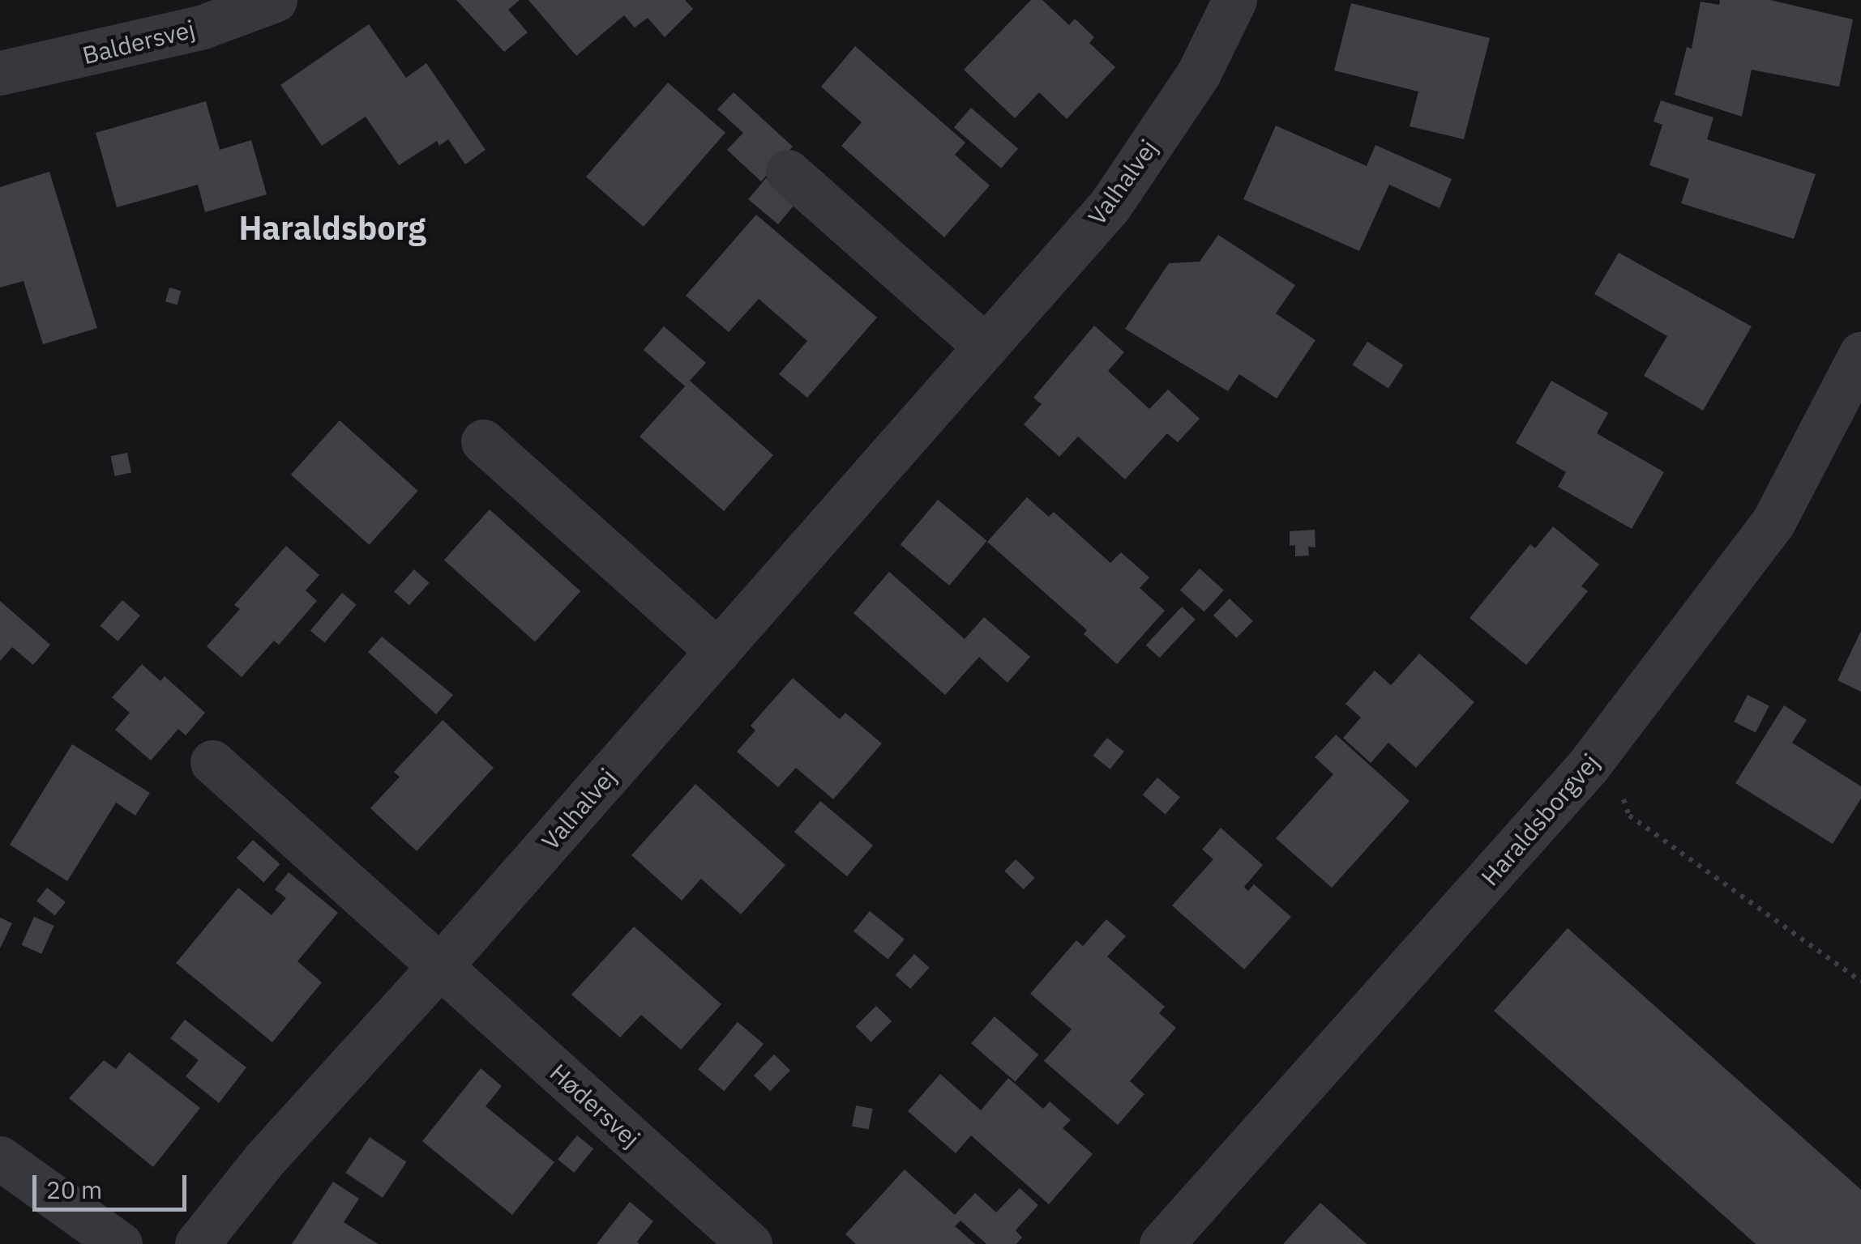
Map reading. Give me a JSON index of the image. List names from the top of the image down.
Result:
{
  "streets": {
    "street": [
      "Baldersvej",
      "Valhalvej",
      "Haraldsborgvej",
      "Hødersvej"
    ]
  },
  "crossings": [
    ["Valhalvej", "Hødersvej"]
  ],
  "districts": ["Haraldsborg"],
  "scale_bar": "20 m"
}
